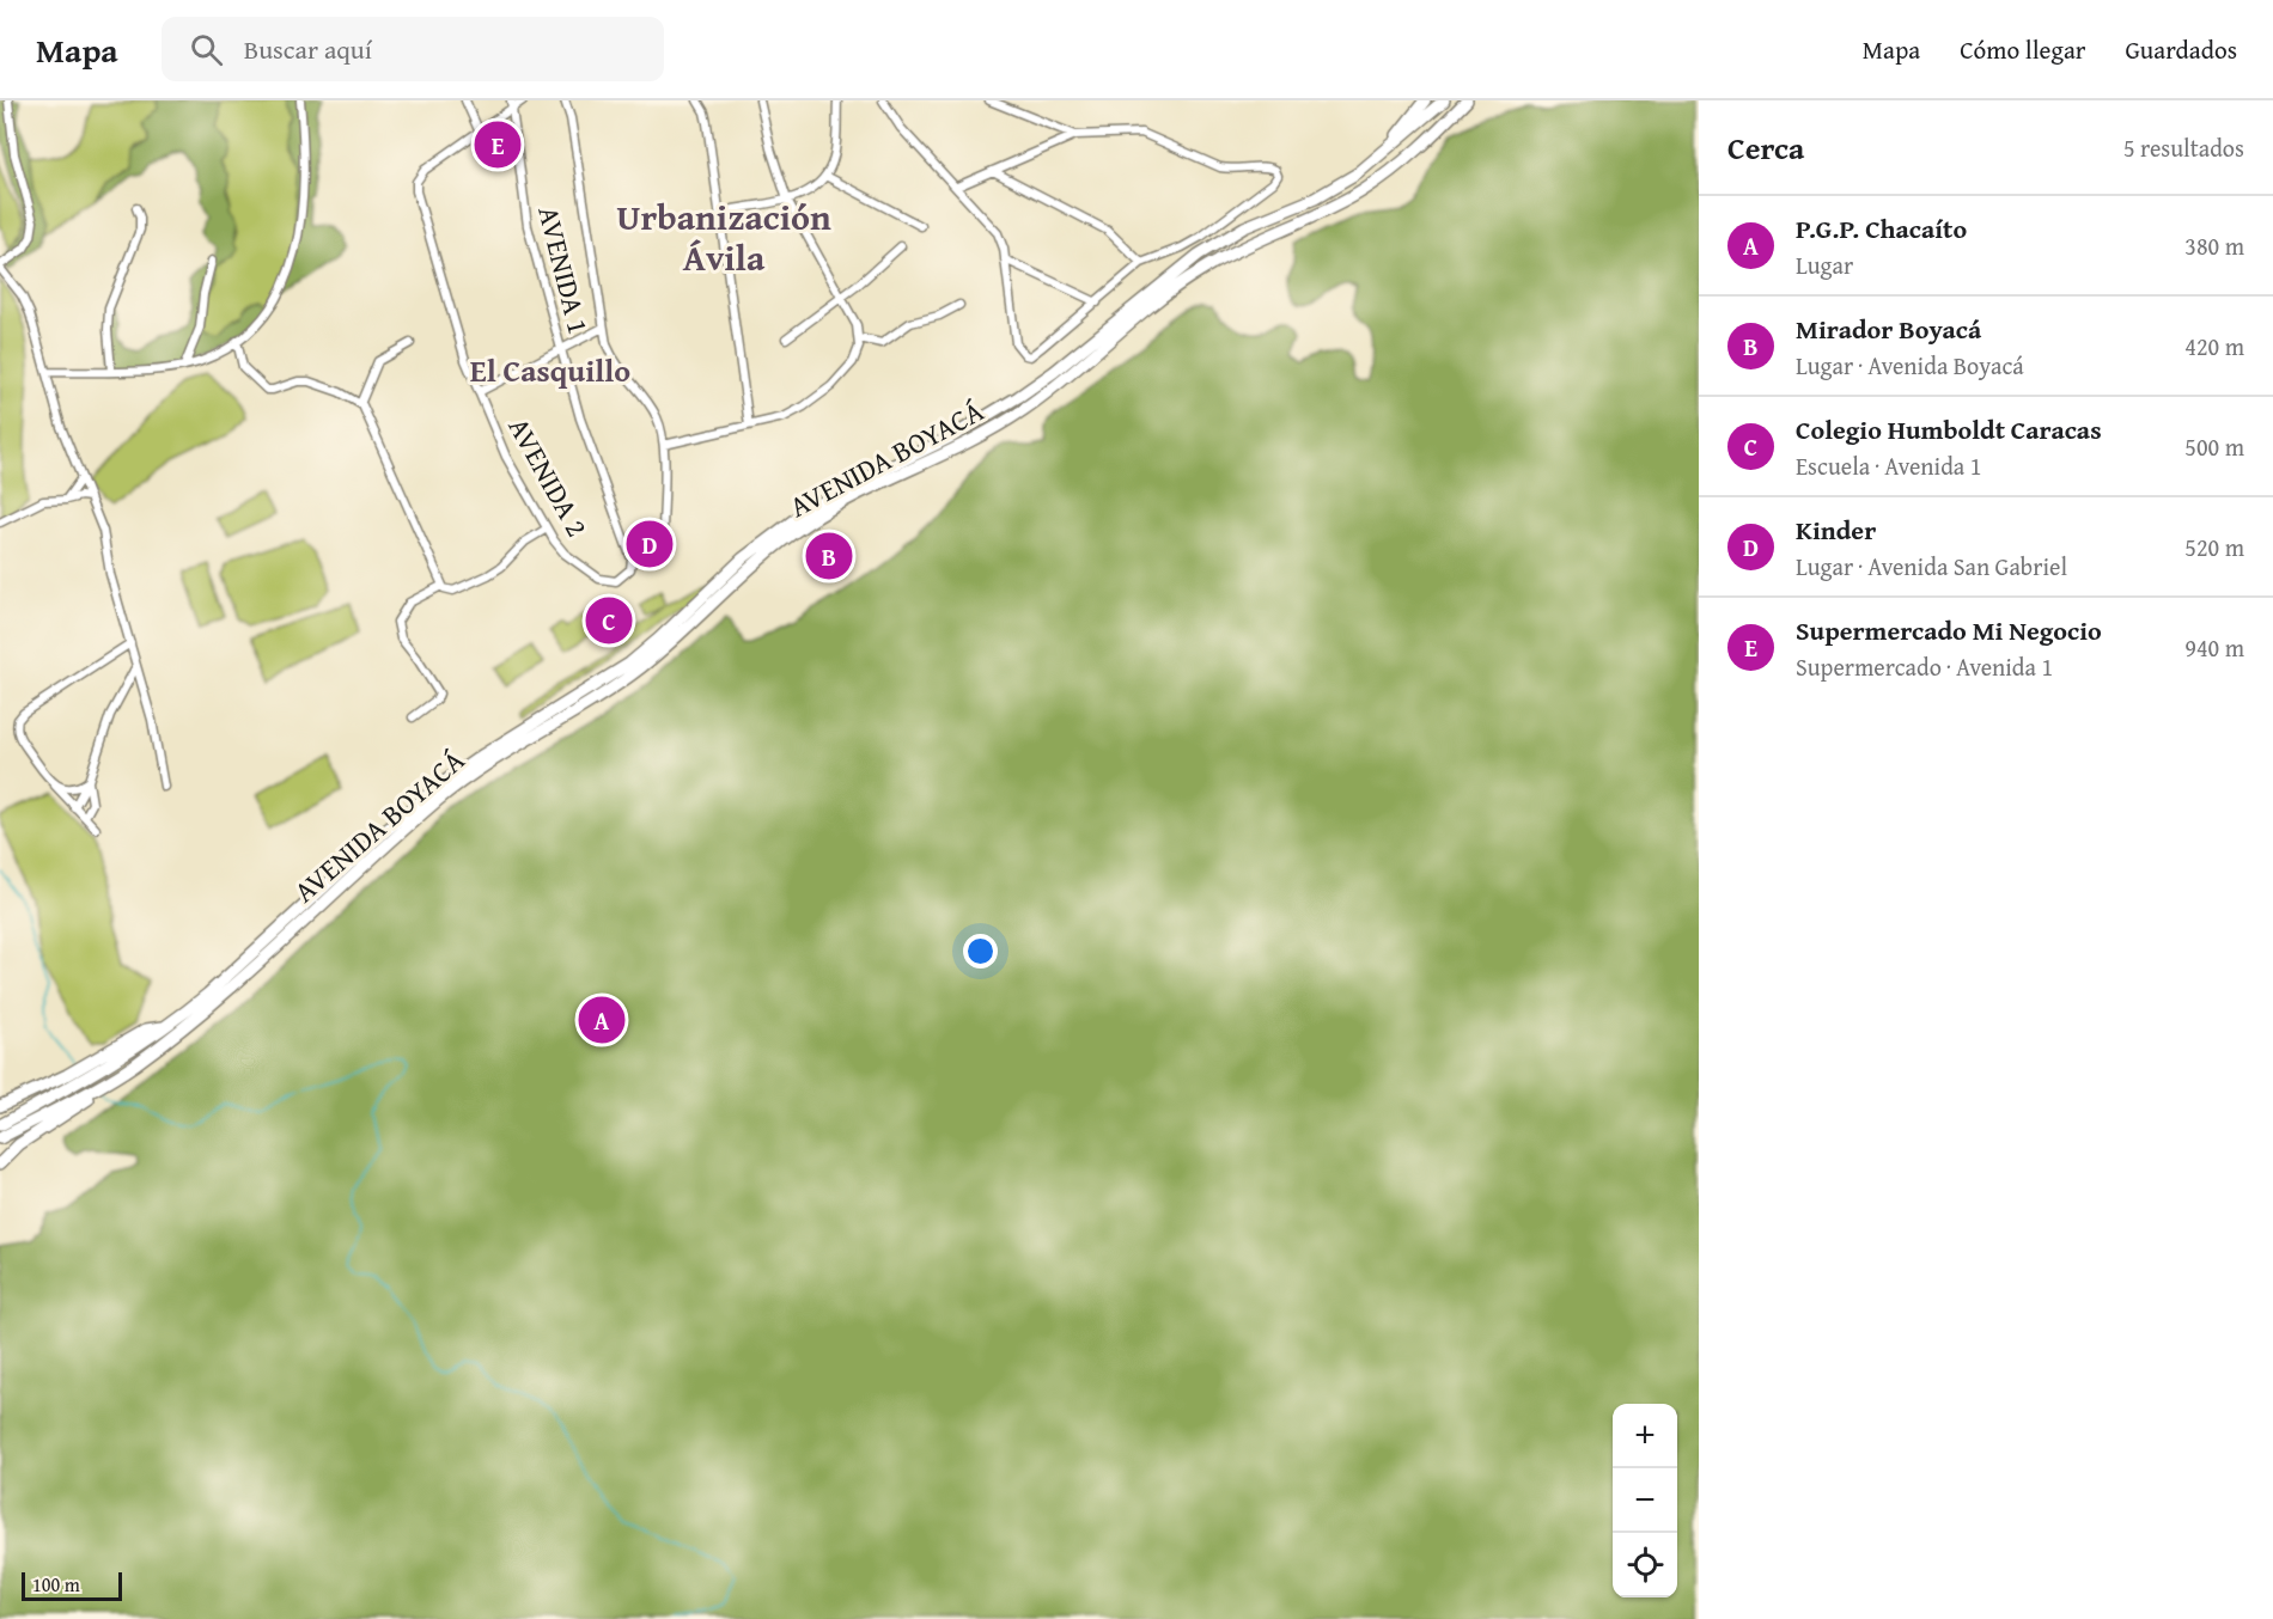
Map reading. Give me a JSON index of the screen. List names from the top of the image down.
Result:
{
  "streets": {
    "highway": ["AVENIDA BOYACÁ"],
    "street": ["AVENIDA 1", "AVENIDA 2"]
  },
  "crossings": [
    ["AVENIDA 1", "AVENIDA 2"]
  ],
  "districts": ["Urbanización Ávila", "El Casquillo"],
  "scale_bar": "100 m",
  "page": {
    "header": "Mapa",
    "search": "Buscar aquí",
    "nav": ["Mapa", "Cómo llegar", "Guardados"],
    "heading": ["Cerca", "5 resultados"],
    "pins": [
      "E",
      "D",
      "B",
      "C",
      "A"
    ],
    "list": [
      {
        "mark": "A",
        "name": "P.G.P. Chacaíto",
        "note": "Lugar",
        "value": "380 m"
      },
      {
        "mark": "B",
        "name": "Mirador Boyacá",
        "note": "Lugar · Avenida Boyacá",
        "value": "420 m"
      },
      {
        "mark": "C",
        "name": "Colegio Humboldt Caracas",
        "note": "Escuela · Avenida 1",
        "value": "500 m"
      },
      {
        "mark": "D",
        "name": "Kinder",
        "note": "Lugar · Avenida San Gabriel",
        "value": "520 m"
      },
      {
        "mark": "E",
        "name": "Supermercado Mi Negocio",
        "note": "Supermercado · Avenida 1",
        "value": "940 m"
      }
    ],
    "map_buttons": ["+", "−"],
    "scale": "100 m"
  }
}
